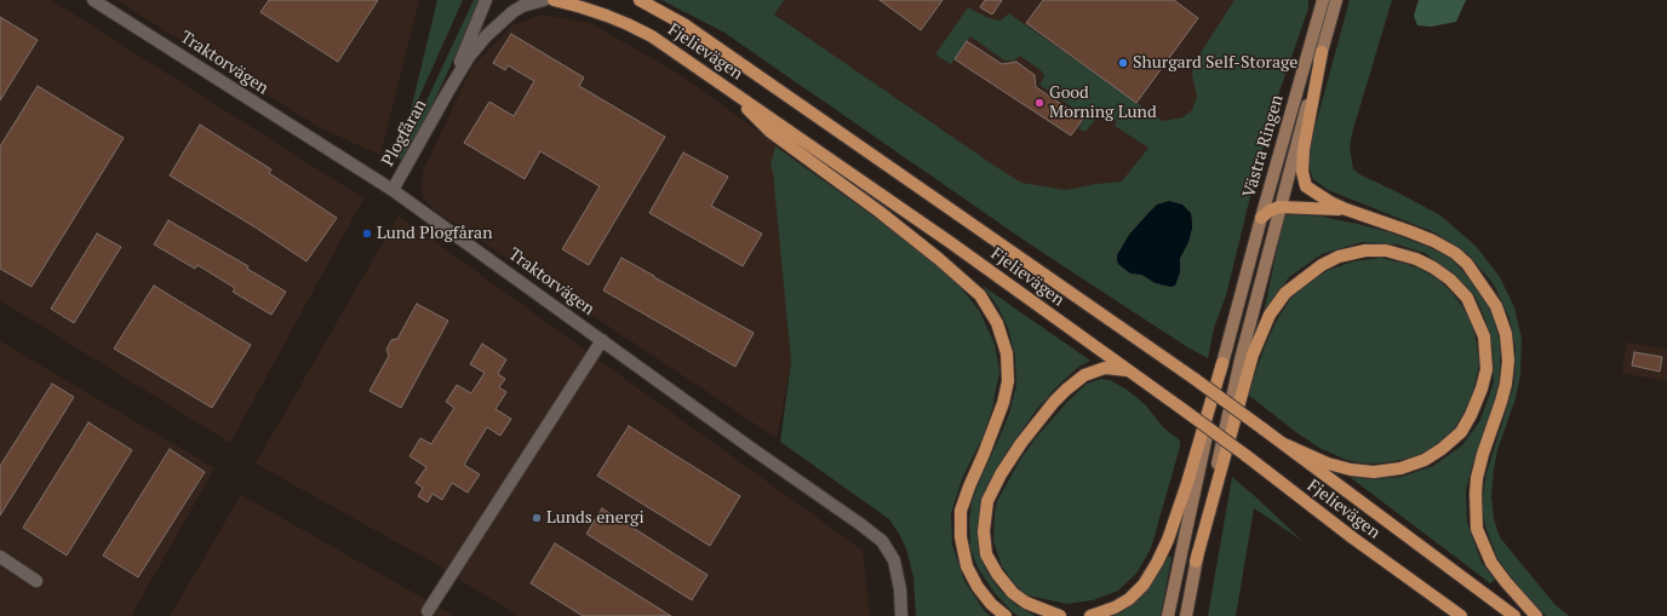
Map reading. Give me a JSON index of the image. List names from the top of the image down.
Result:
{
  "streets": {
    "main road": ["Fjelievägen", "Västra Ringen"],
    "street": ["Traktorvägen", "Plogfåran"]
  },
  "crossings": [
    ["Fjelievägen", "Plogfåran"],
    ["Traktorvägen", "Plogfåran"]
  ],
  "places": [
    "Shurgard Self-Storage",
    "Good Morning Lund",
    "Lund Plogfåran",
    "Lunds energi"
  ]
}
